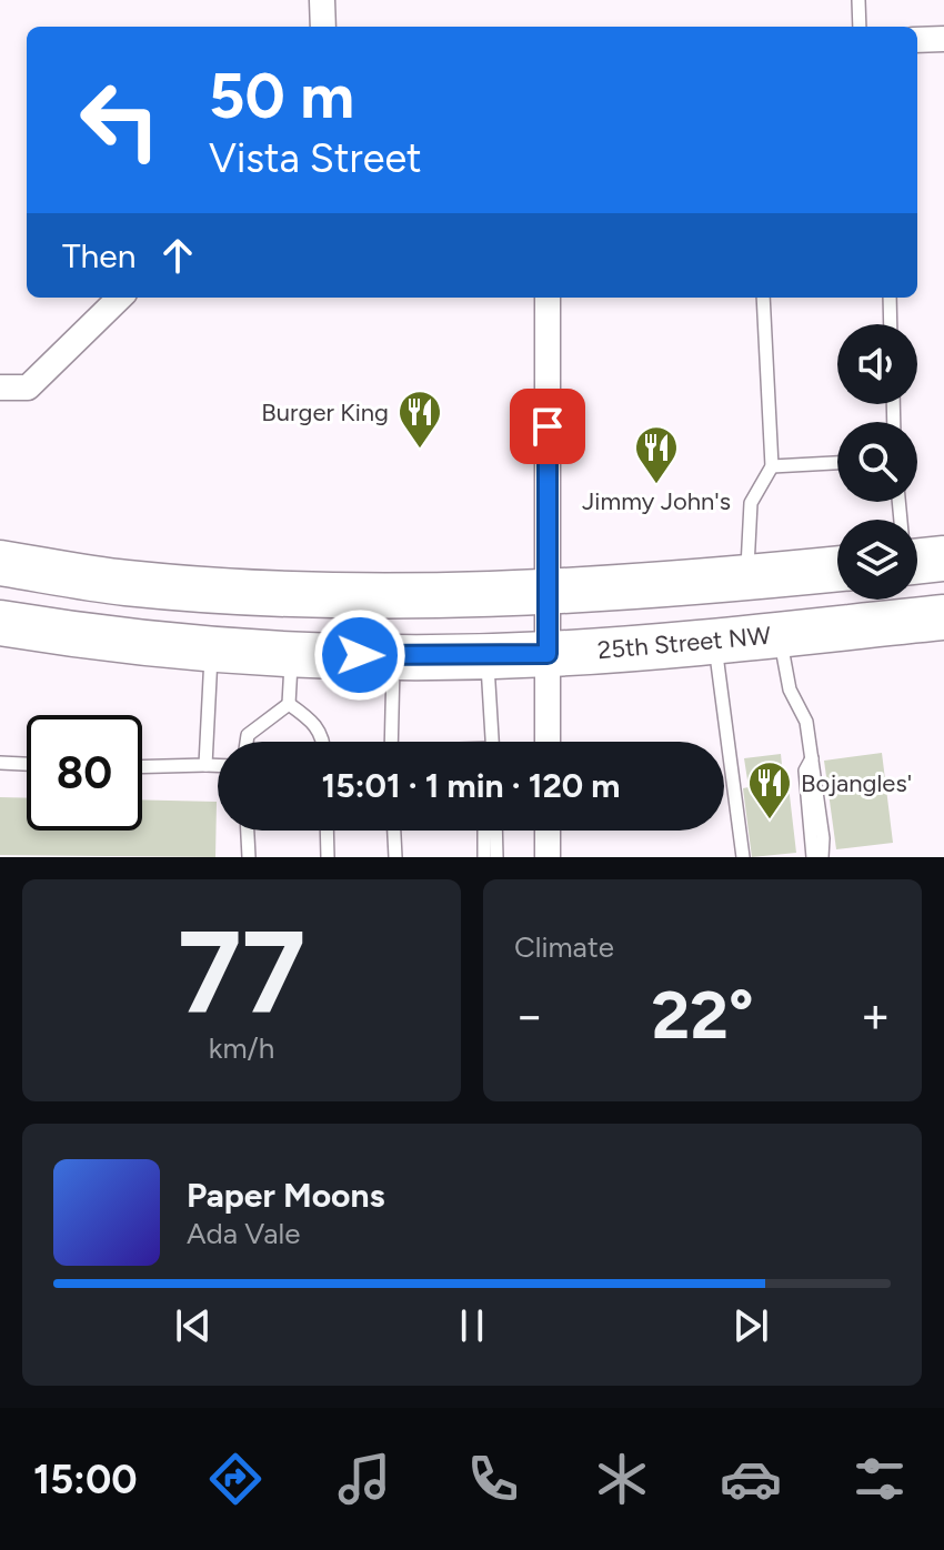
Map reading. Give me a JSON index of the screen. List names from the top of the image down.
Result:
{
  "streets": {
    "highway": ["25th Street NW"]
  },
  "places": {
    "restaurant": ["Burger King", "Jimmy John's", "Bojangles'"]
  },
  "page": {
    "turn": ["50 m", "Vista Street"],
    "then": "Then",
    "limit": "80",
    "trip": "15:01 · 1 min · 120 m",
    "tile": [
      ["77", "km/h"],
      "Climate"
    ],
    "heat": ["−", "22°", "+"],
    "song": ["Paper Moons", "Ada Vale"],
    "tabs": "15:00"
  }
}
